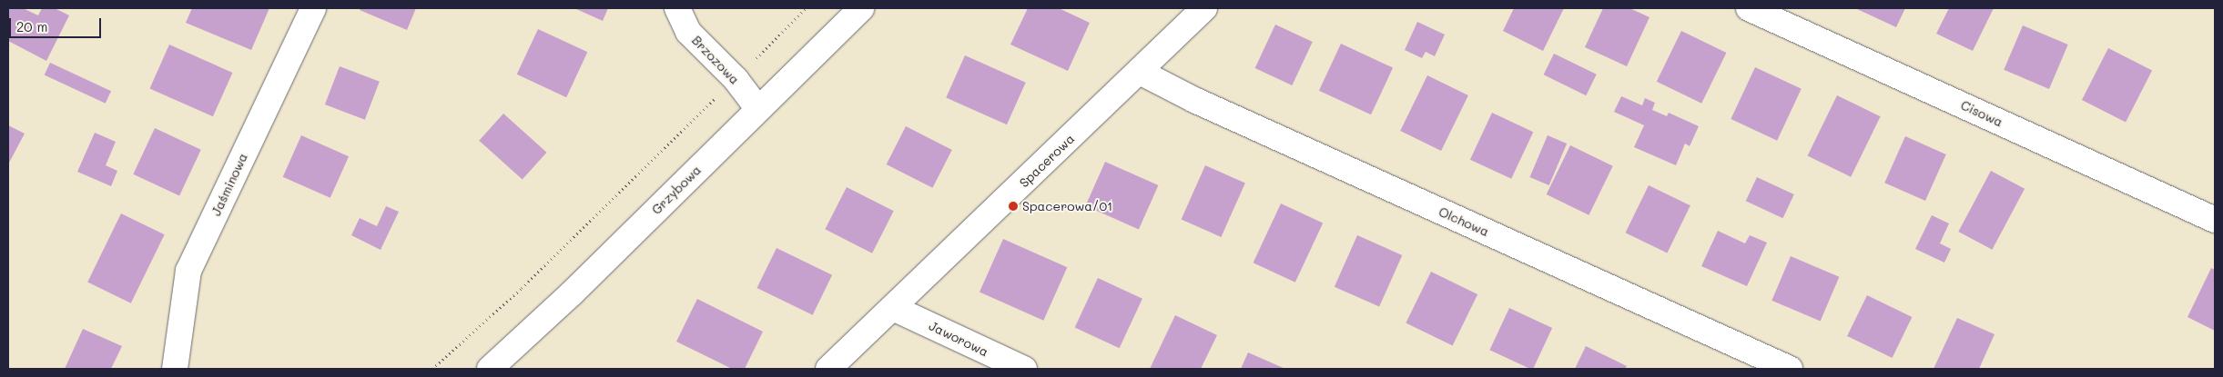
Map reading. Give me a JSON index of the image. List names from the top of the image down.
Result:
{
  "streets": {
    "street": [
      "Brzozowa",
      "Cisowa",
      "Spacerowa",
      "Jaśminowa",
      "Grzybowa",
      "Olchowa",
      "Jaworowa"
    ]
  },
  "crossings": [
    ["Brzozowa", "Grzybowa"],
    ["Spacerowa", "Olchowa"],
    ["Spacerowa", "Jaworowa"]
  ],
  "places": ["Spacerowa/01"],
  "scale_bar": "20 m"
}
